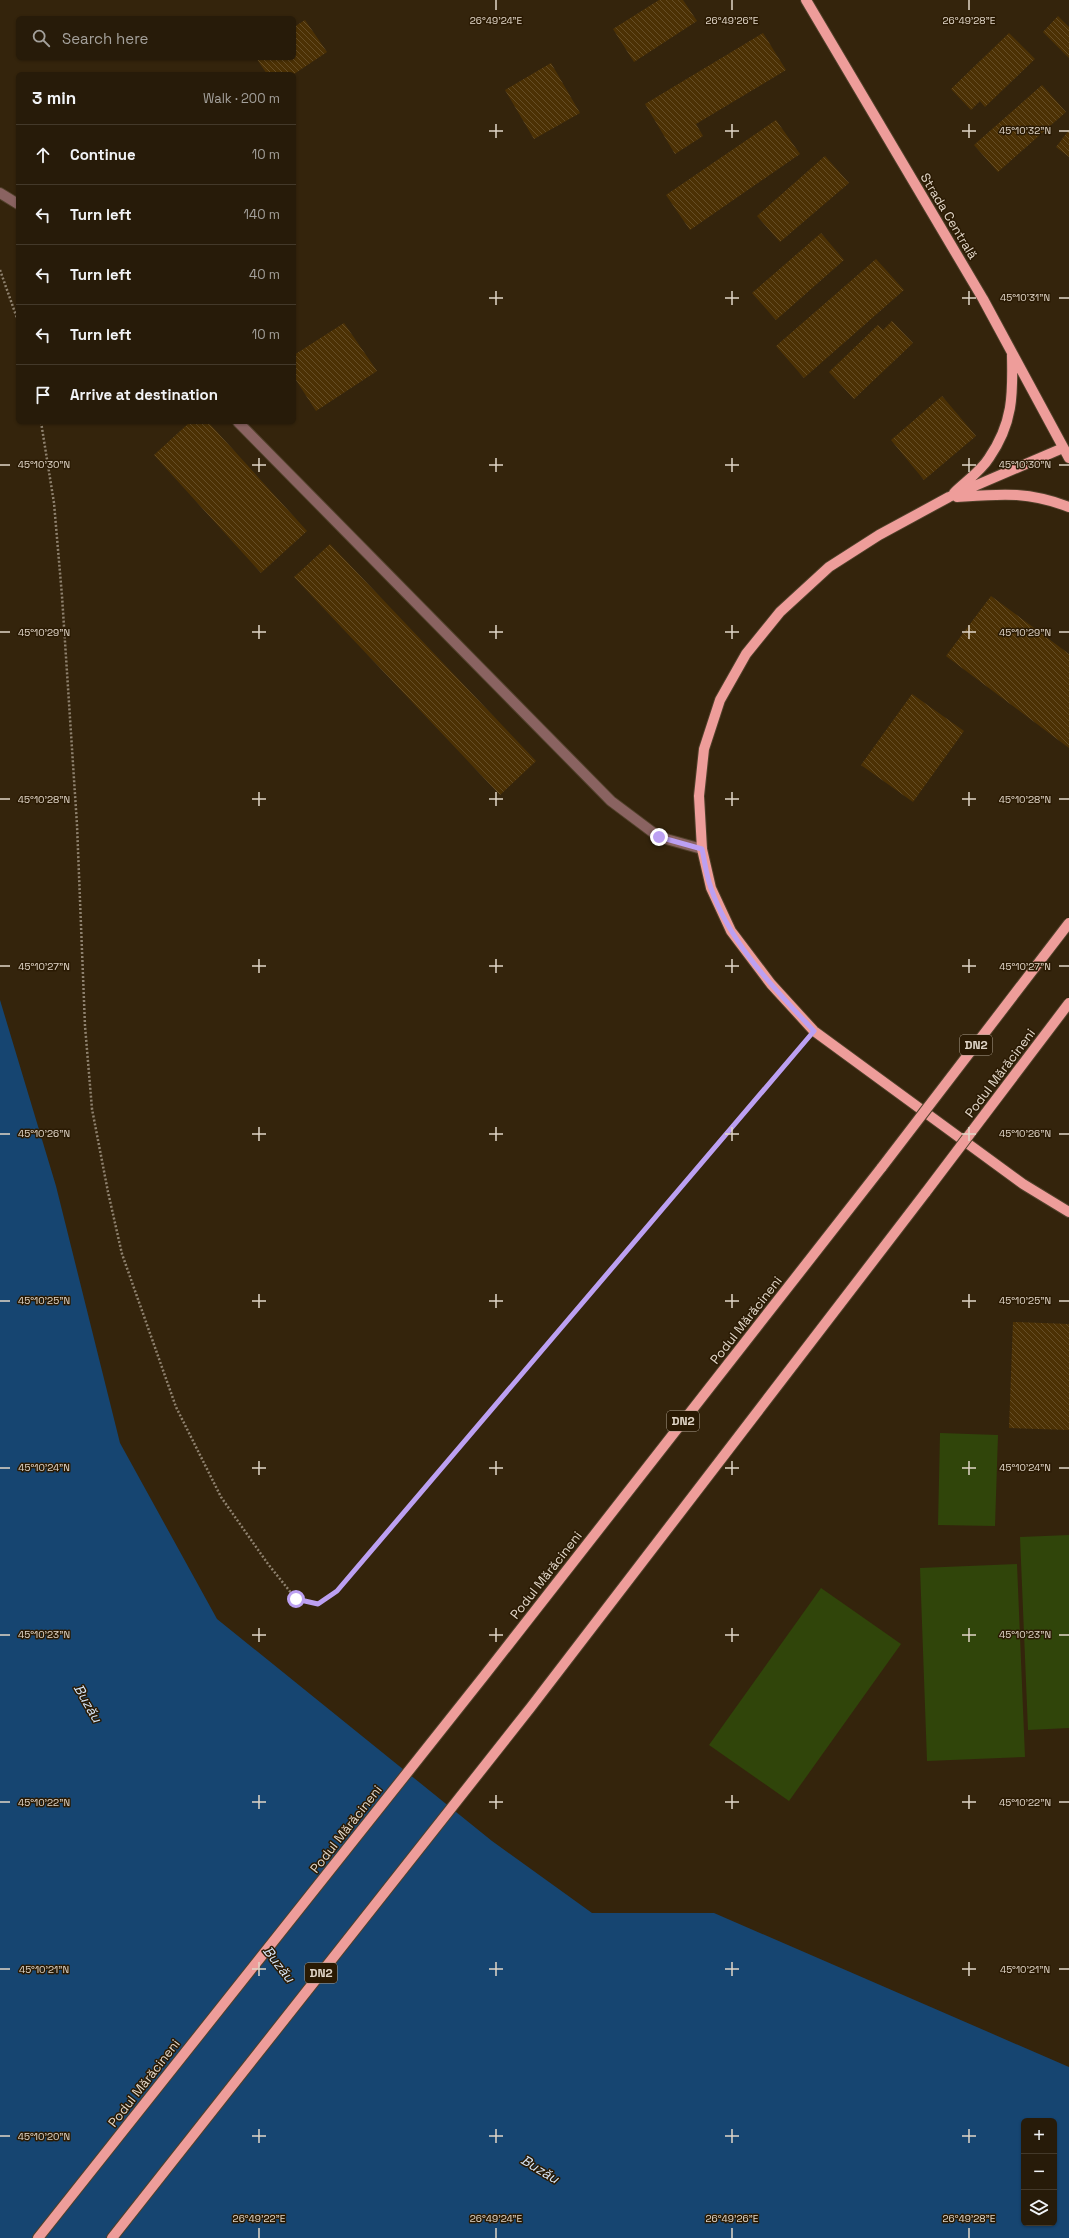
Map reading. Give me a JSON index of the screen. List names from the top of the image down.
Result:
{
  "streets": {
    "main road": ["Strada Centrală", "DN2", "Podul Mărăcineni"]
  },
  "water": ["Buzău"],
  "page": {
    "search": "Search here",
    "heading": ["3 min", "Walk · 200 m"],
    "list": [
      ["Continue", "10 m"],
      ["Turn left", "140 m"],
      ["Turn left", "40 m"],
      ["Turn left", "10 m"],
      "Arrive at destination"
    ],
    "map_buttons": ["+", "−"]
  },
  "coordinates": [
    "26°49'24\"E",
    "26°49'26\"E",
    "26°49'28\"E",
    "45°10'32\"N",
    "45°10'31\"N",
    "45°10'30\"N",
    "45°10'29\"N",
    "45°10'28\"N",
    "45°10'27\"N",
    "45°10'26\"N",
    "45°10'25\"N",
    "45°10'24\"N",
    "45°10'23\"N",
    "45°10'22\"N",
    "45°10'21\"N",
    "45°10'20\"N",
    "26°49'22\"E"
  ]
}
